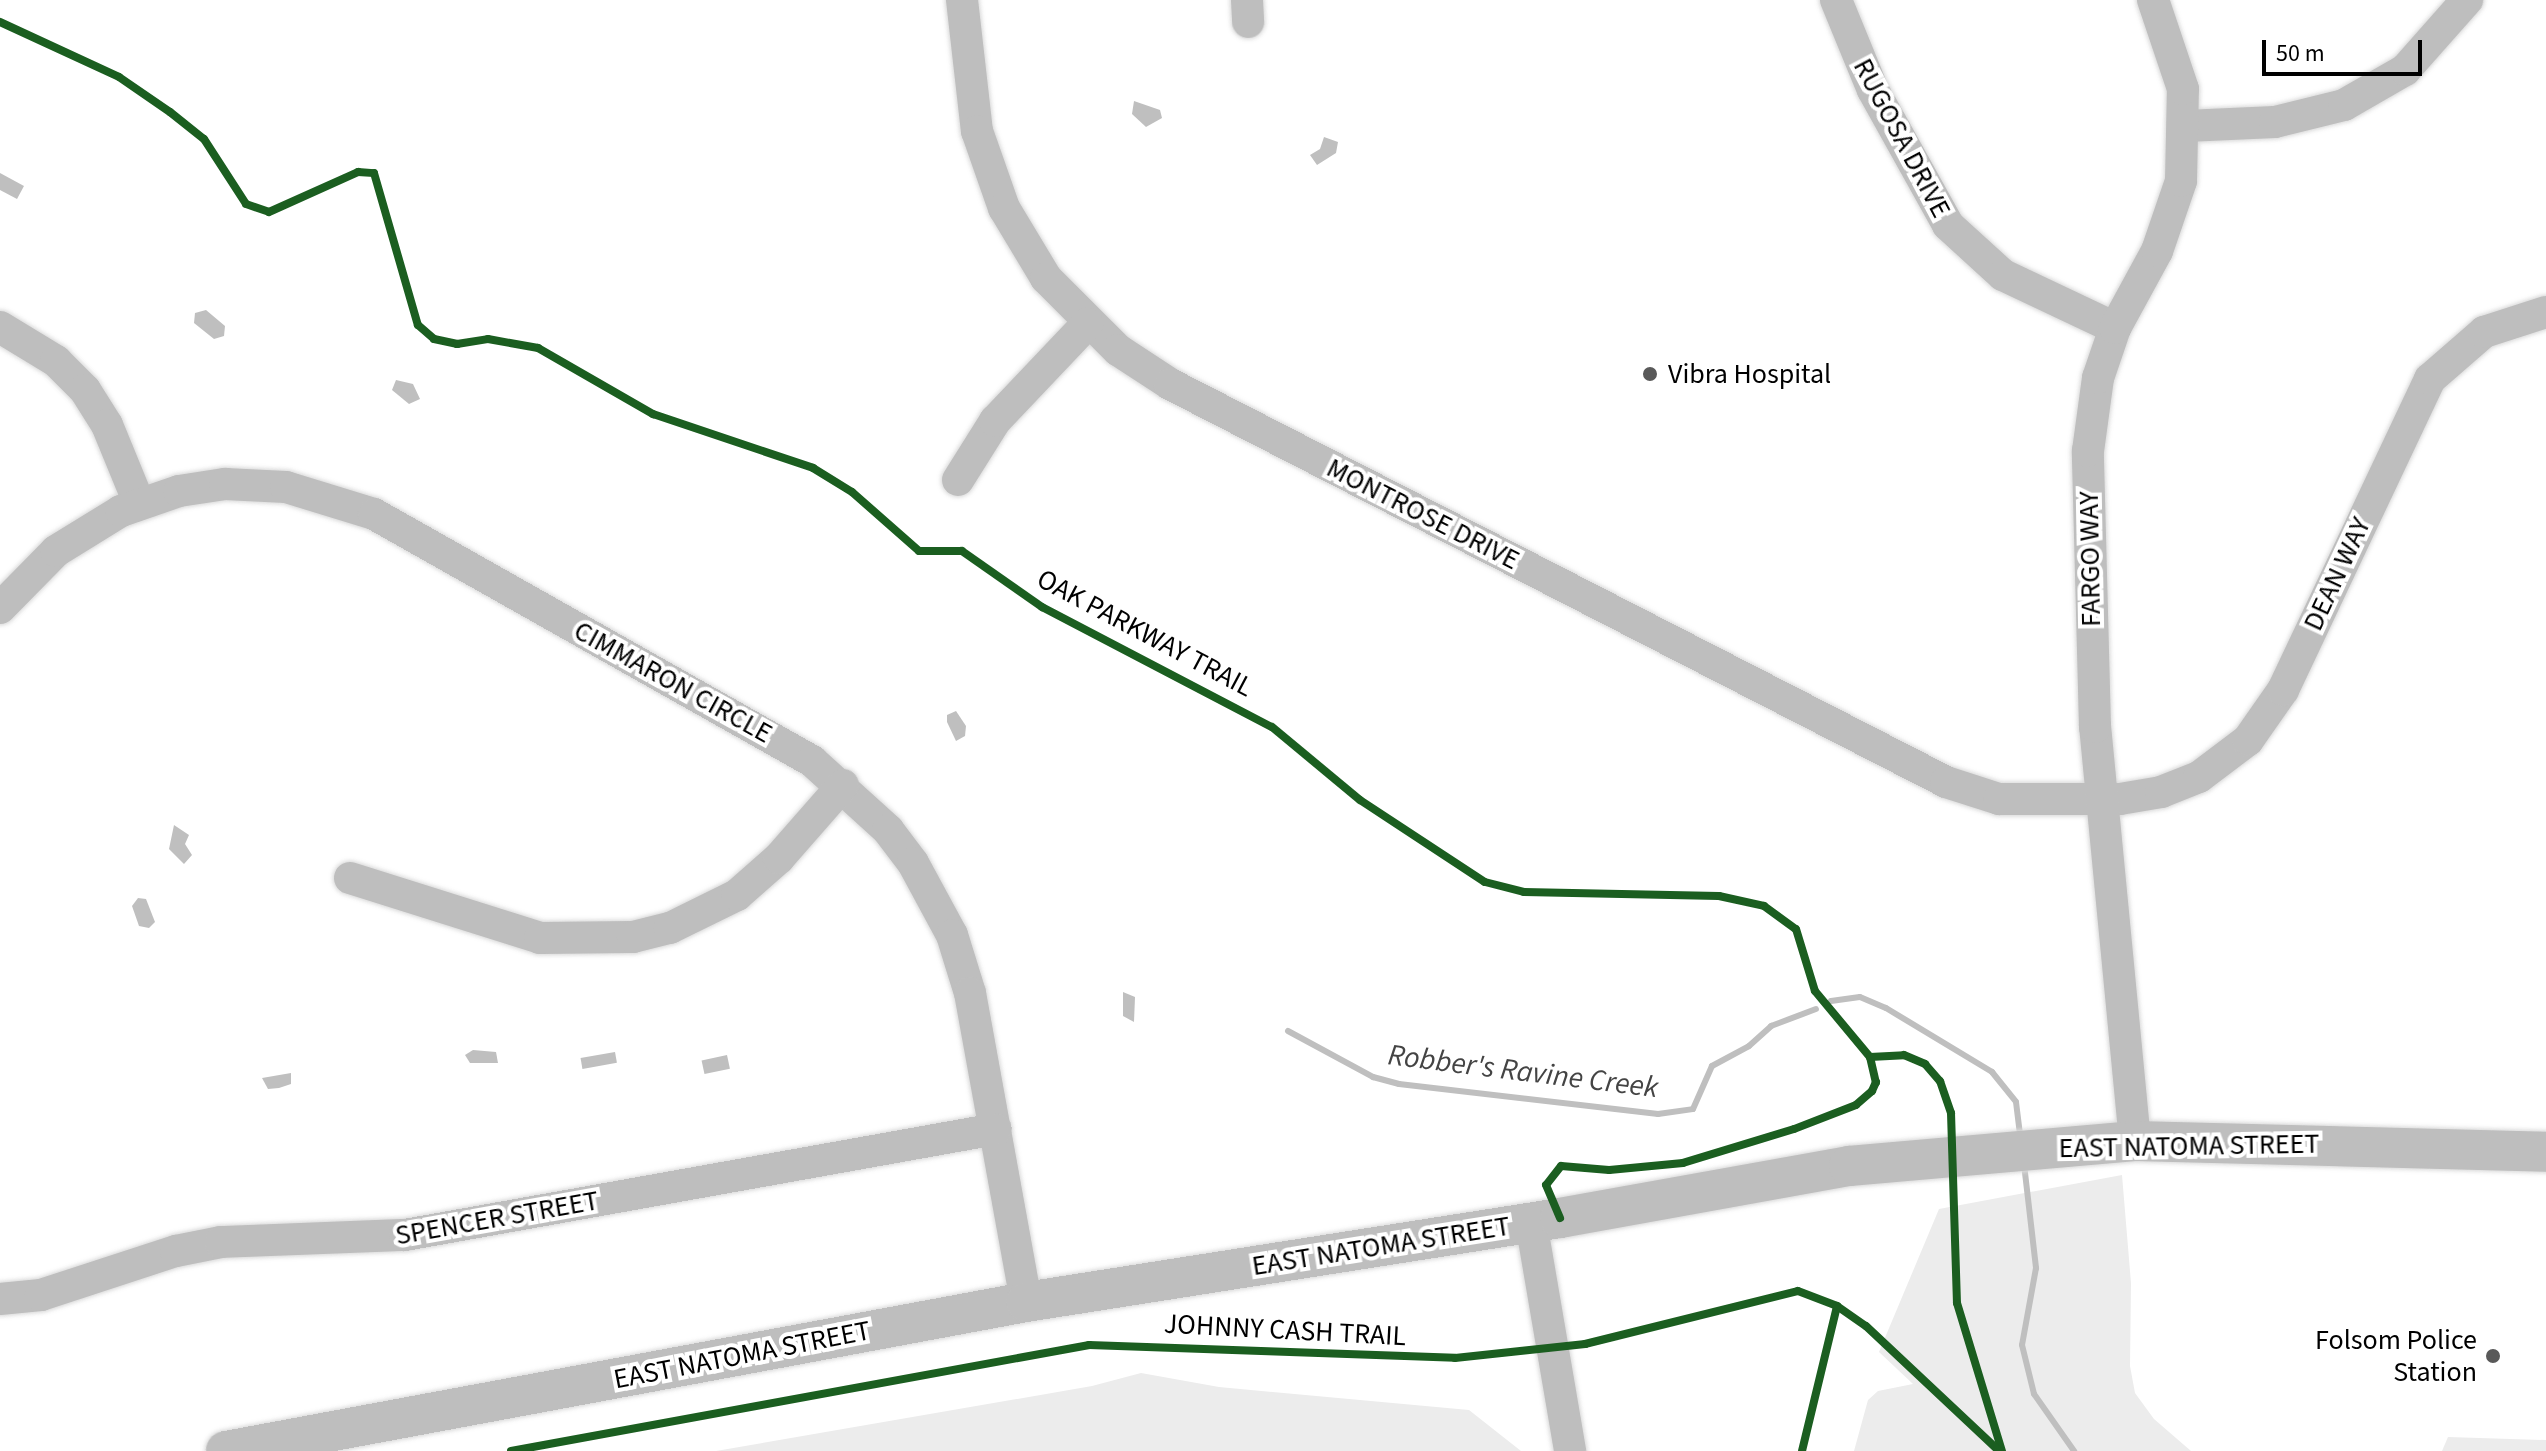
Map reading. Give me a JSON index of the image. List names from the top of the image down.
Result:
{
  "streets": {
    "main road": ["EAST NATOMA STREET"],
    "street": [
      "RUGOSA DRIVE",
      "MONTROSE DRIVE",
      "FARGO WAY",
      "DEAN WAY",
      "CIMMARON CIRCLE",
      "SPENCER STREET"
    ],
    "cycle path": ["OAK PARKWAY TRAIL", "JOHNNY CASH TRAIL"]
  },
  "crossings": [
    ["RUGOSA DRIVE", "FARGO WAY"],
    ["MONTROSE DRIVE", "FARGO WAY"],
    ["MONTROSE DRIVE", "DEAN WAY"],
    ["FARGO WAY", "DEAN WAY"],
    ["FARGO WAY", "EAST NATOMA STREET"],
    ["CIMMARON CIRCLE", "EAST NATOMA STREET"],
    ["CIMMARON CIRCLE", "SPENCER STREET"]
  ],
  "water": ["Robber's Ravine Creek"],
  "places": ["Vibra Hospital", "Folsom Police Station"],
  "scale_bar": "50 m"
}
